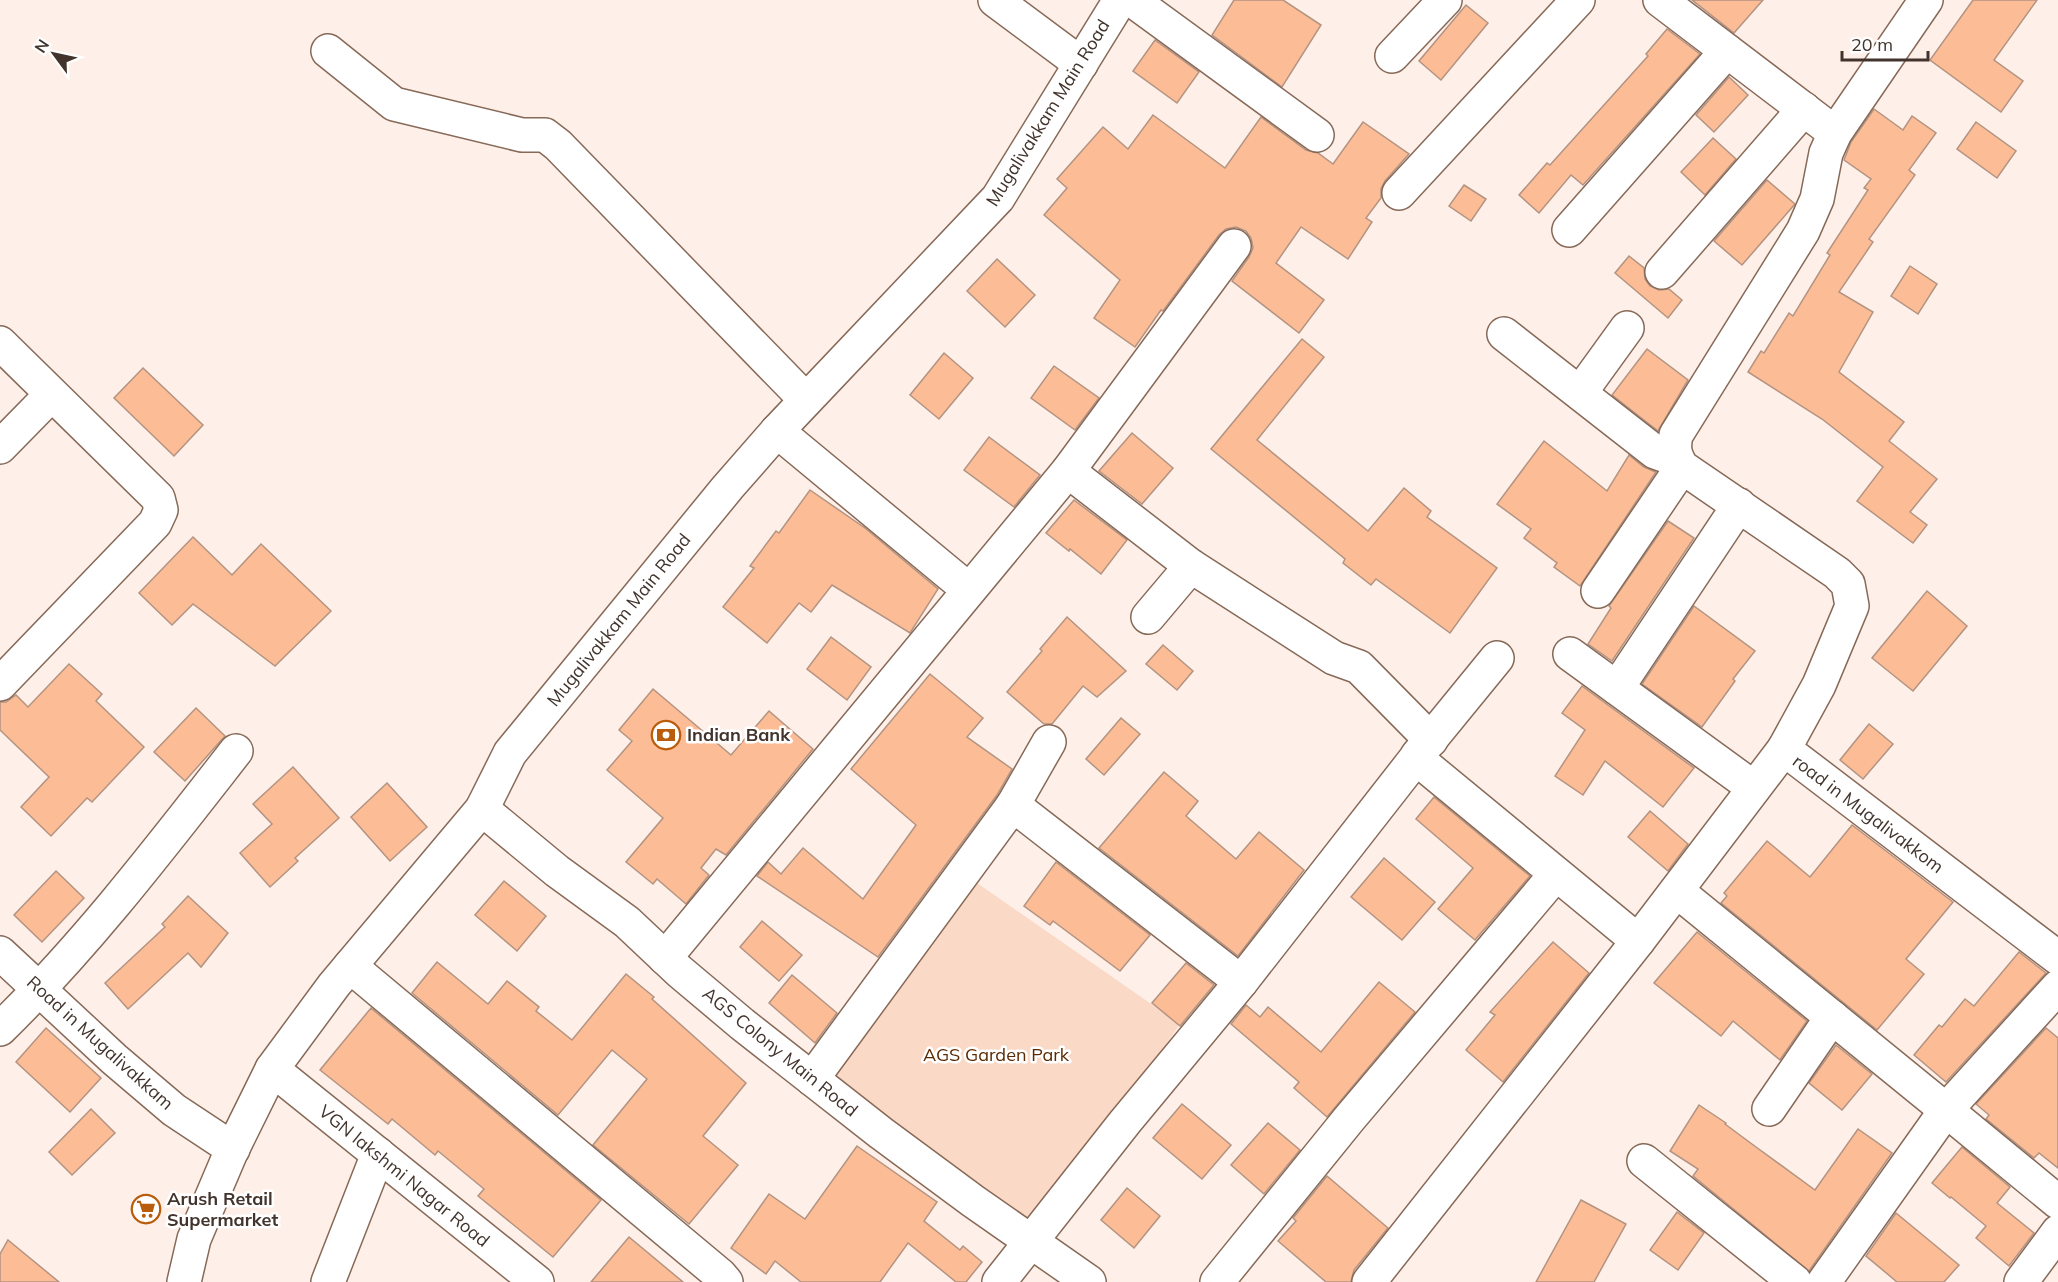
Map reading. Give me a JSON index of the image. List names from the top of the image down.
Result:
{
  "streets": {
    "street": [
      "Mugalivakkam Main Road",
      "road in Mugalivakkom",
      "Road in Mugalivakkam",
      "AGS Colony Main Road",
      "VGN lakshmi Nagar Road"
    ]
  },
  "crossings": [
    ["Mugalivakkam Main Road", "Road in Mugalivakkam"],
    ["Mugalivakkam Main Road", "AGS Colony Main Road"],
    ["Mugalivakkam Main Road", "VGN lakshmi Nagar Road"]
  ],
  "parks": ["AGS Garden Park"],
  "places": {
    "bank": ["Indian Bank"],
    "supermarket": ["Arush Retail Supermarket"]
  },
  "scale_bar": "20 m",
  "north": "top left"
}
